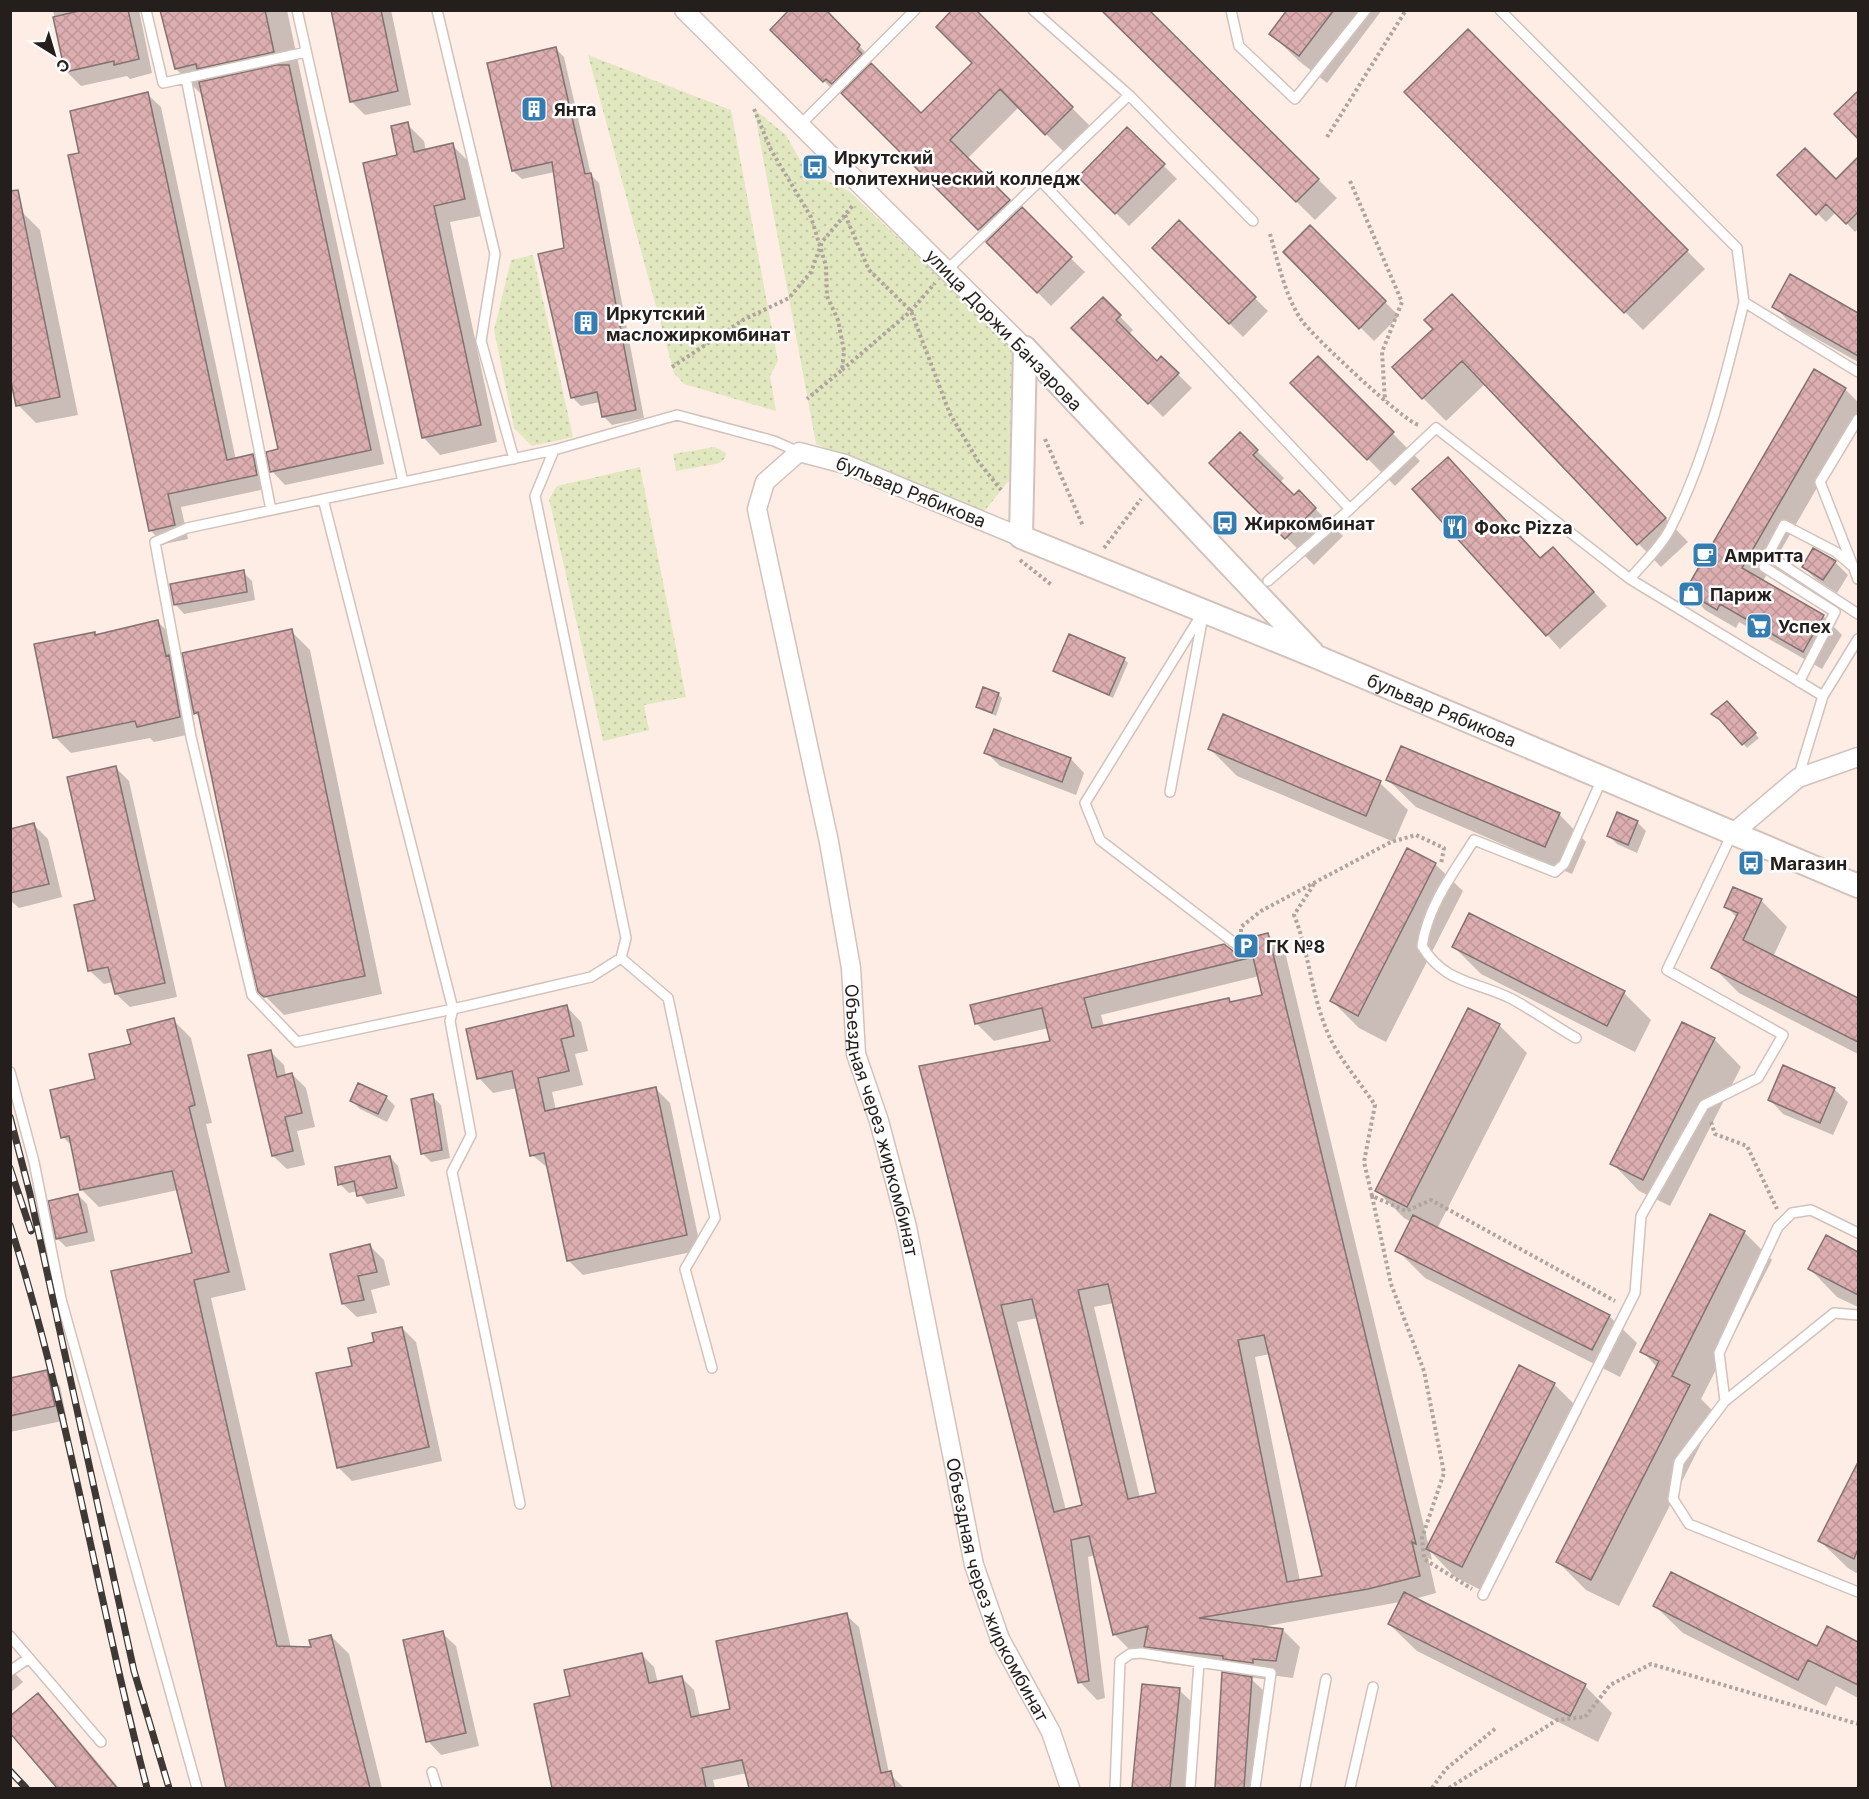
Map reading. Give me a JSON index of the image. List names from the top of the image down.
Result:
{
  "streets": {
    "street": ["улица Доржи Банзарова", "бульвар Рябикова", "Объездная через жиркомбинат"]
  },
  "crossings": [
    ["улица Доржи Банзарова", "бульвар Рябикова"],
    ["бульвар Рябикова", "Объездная через жиркомбинат"]
  ],
  "places": {
    "building": ["Янта", "Иркутский масложиркомбинат"],
    "bus stop": ["Иркутский политехнический колледж", "Жиркомбинат", "Магазин"],
    "restaurant": ["Фокс Pizza"],
    "cafe": ["Амритта"],
    "shop": ["Париж"],
    "supermarket": ["Успех"],
    "parking": ["ГК №8"]
  },
  "north": "bottom right"
}
